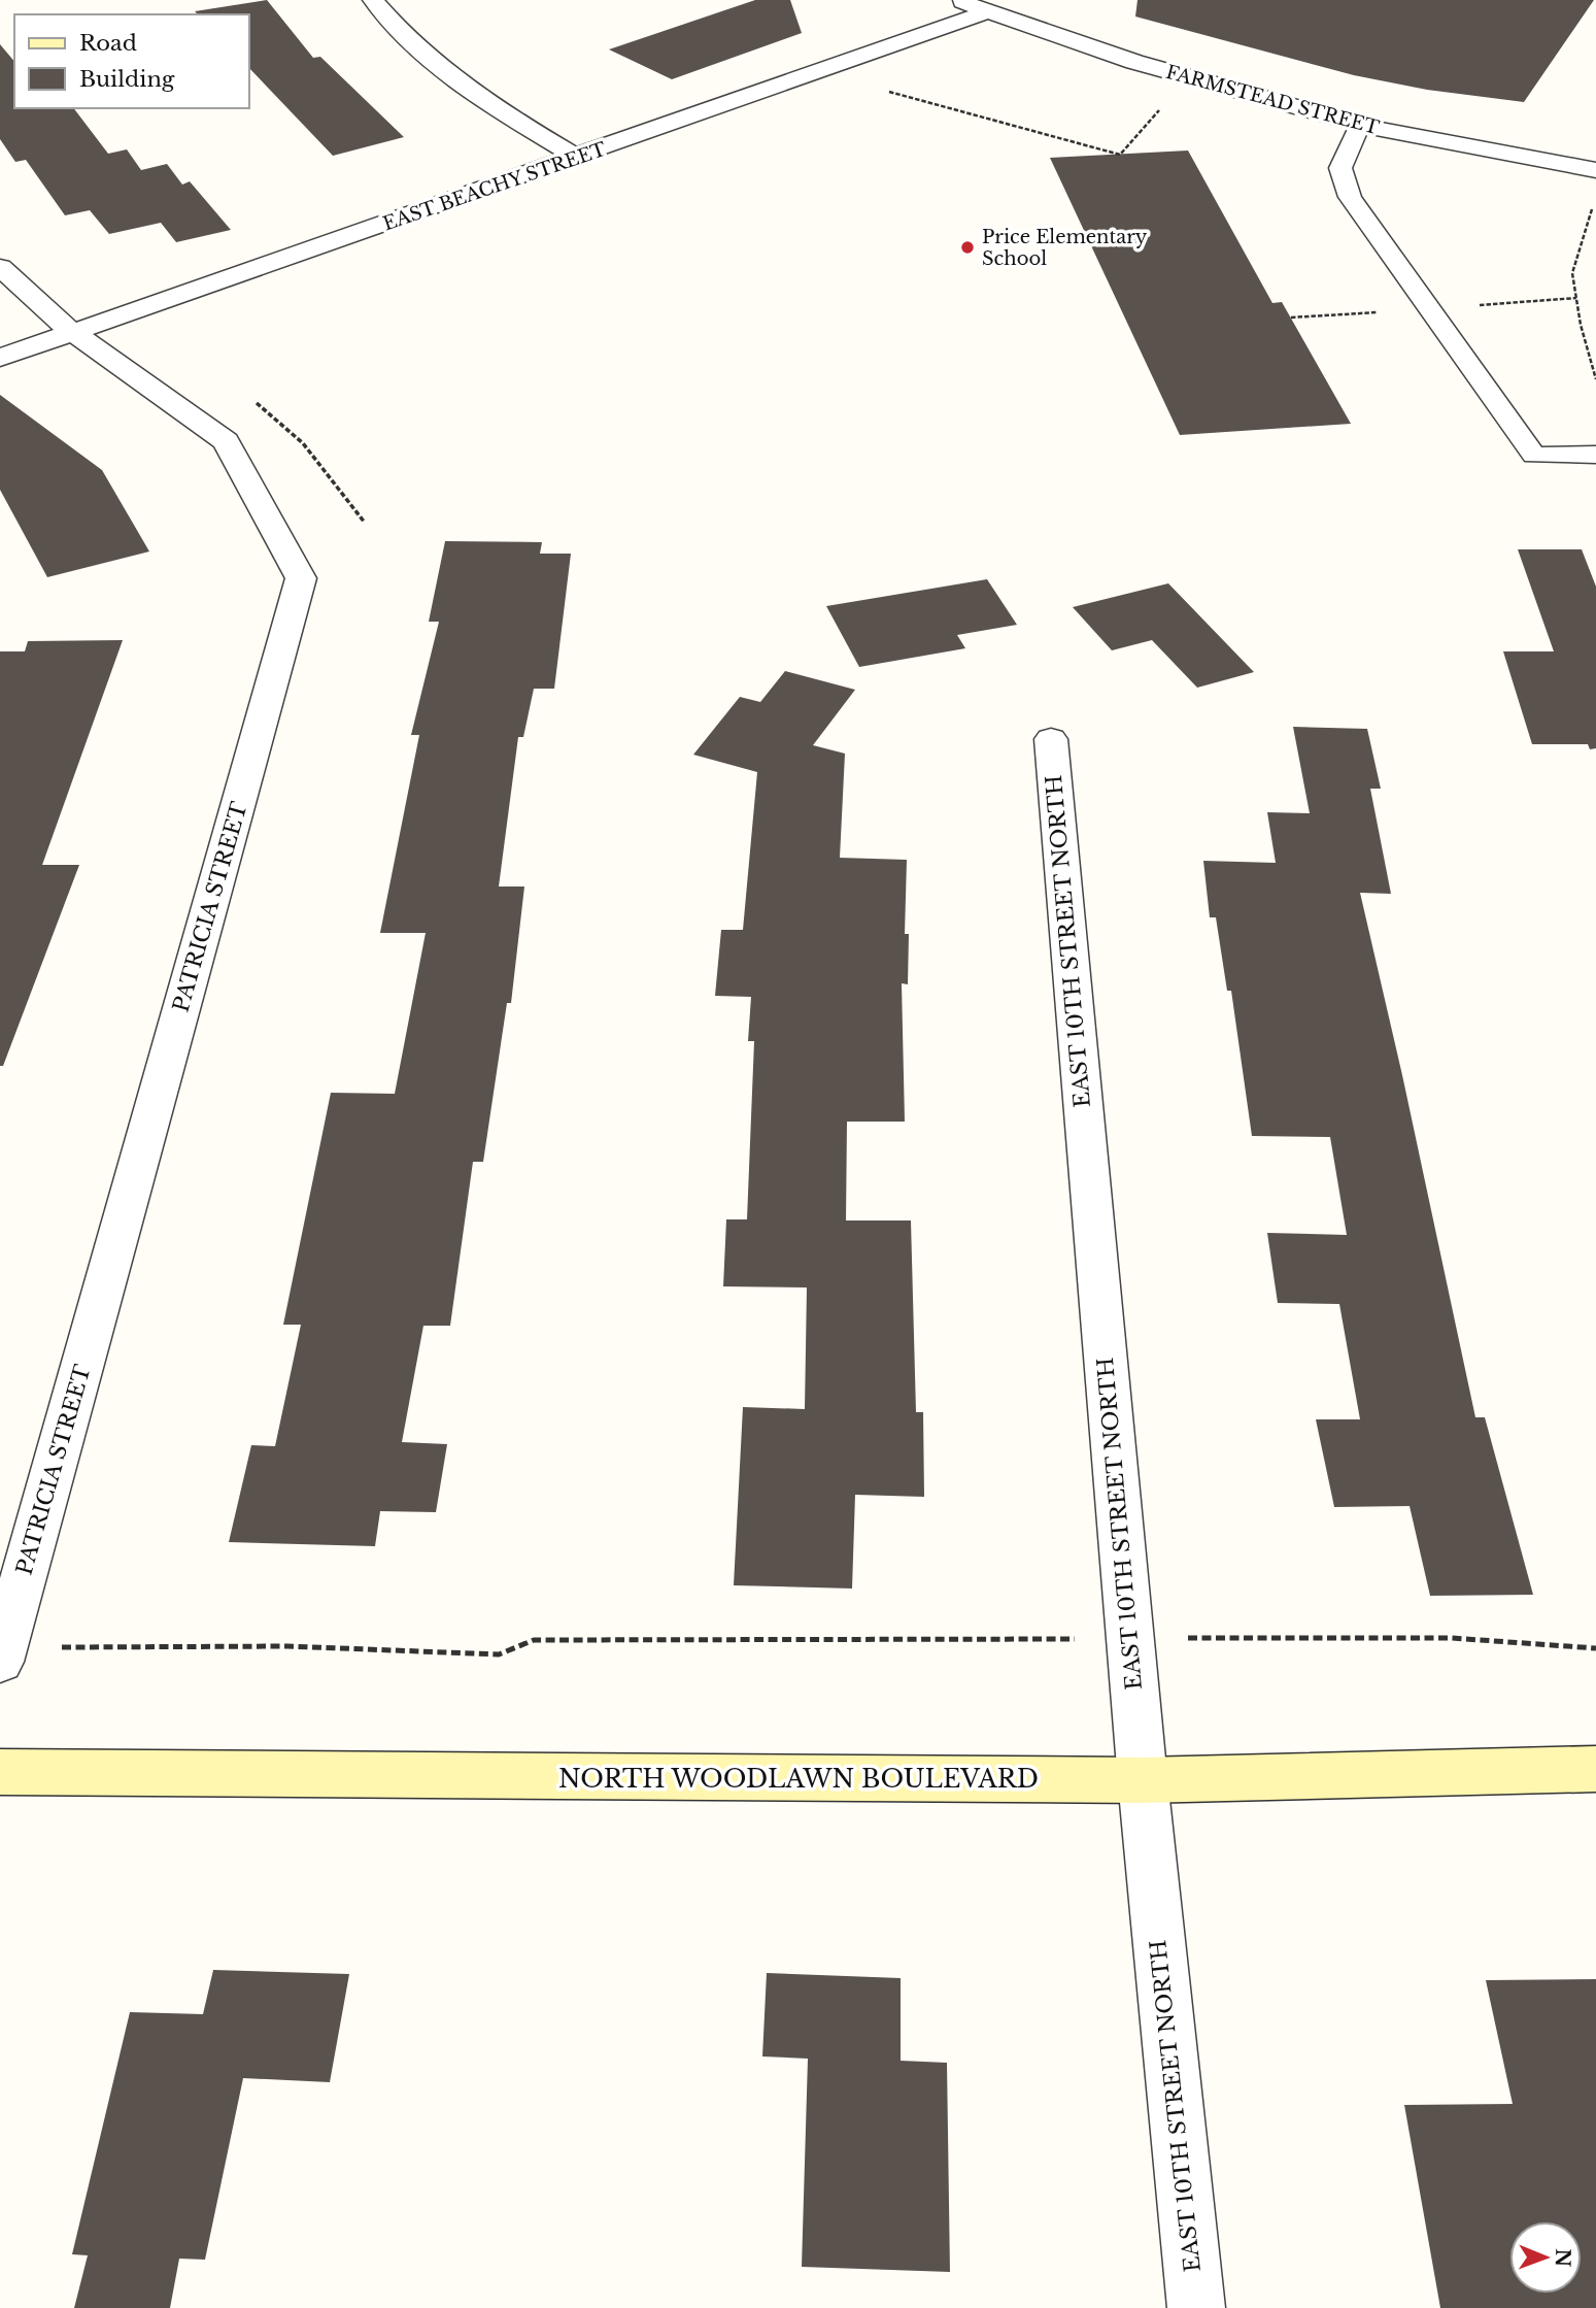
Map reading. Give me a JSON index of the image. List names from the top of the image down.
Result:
{
  "streets": {
    "main road": ["NORTH WOODLAWN BOULEVARD"],
    "street": [
      "FARMSTEAD STREET",
      "EAST BEACHY STREET",
      "PATRICIA STREET",
      "EAST 10TH STREET NORTH"
    ]
  },
  "crossings": [
    ["FARMSTEAD STREET", "EAST BEACHY STREET"],
    ["EAST BEACHY STREET", "PATRICIA STREET"],
    ["EAST 10TH STREET NORTH", "NORTH WOODLAWN BOULEVARD"]
  ],
  "places": ["Price Elementary School"],
  "legend": ["Road", "Building"],
  "north": "right"
}
